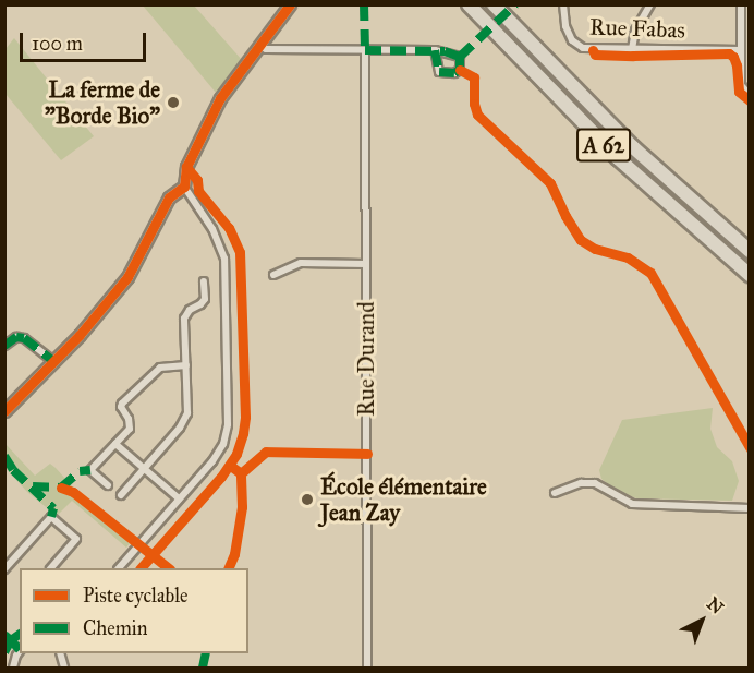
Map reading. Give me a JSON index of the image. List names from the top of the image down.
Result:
{
  "streets": {
    "highway": ["A 62"],
    "street": ["Rue Fabas", "Rue Durand"]
  },
  "places": ["La ferme de \"Borde Bio\"", "École élémentaire Jean Zay"],
  "legend": ["Piste cyclable", "Chemin"],
  "scale_bar": "100 m",
  "north": "top right"
}
